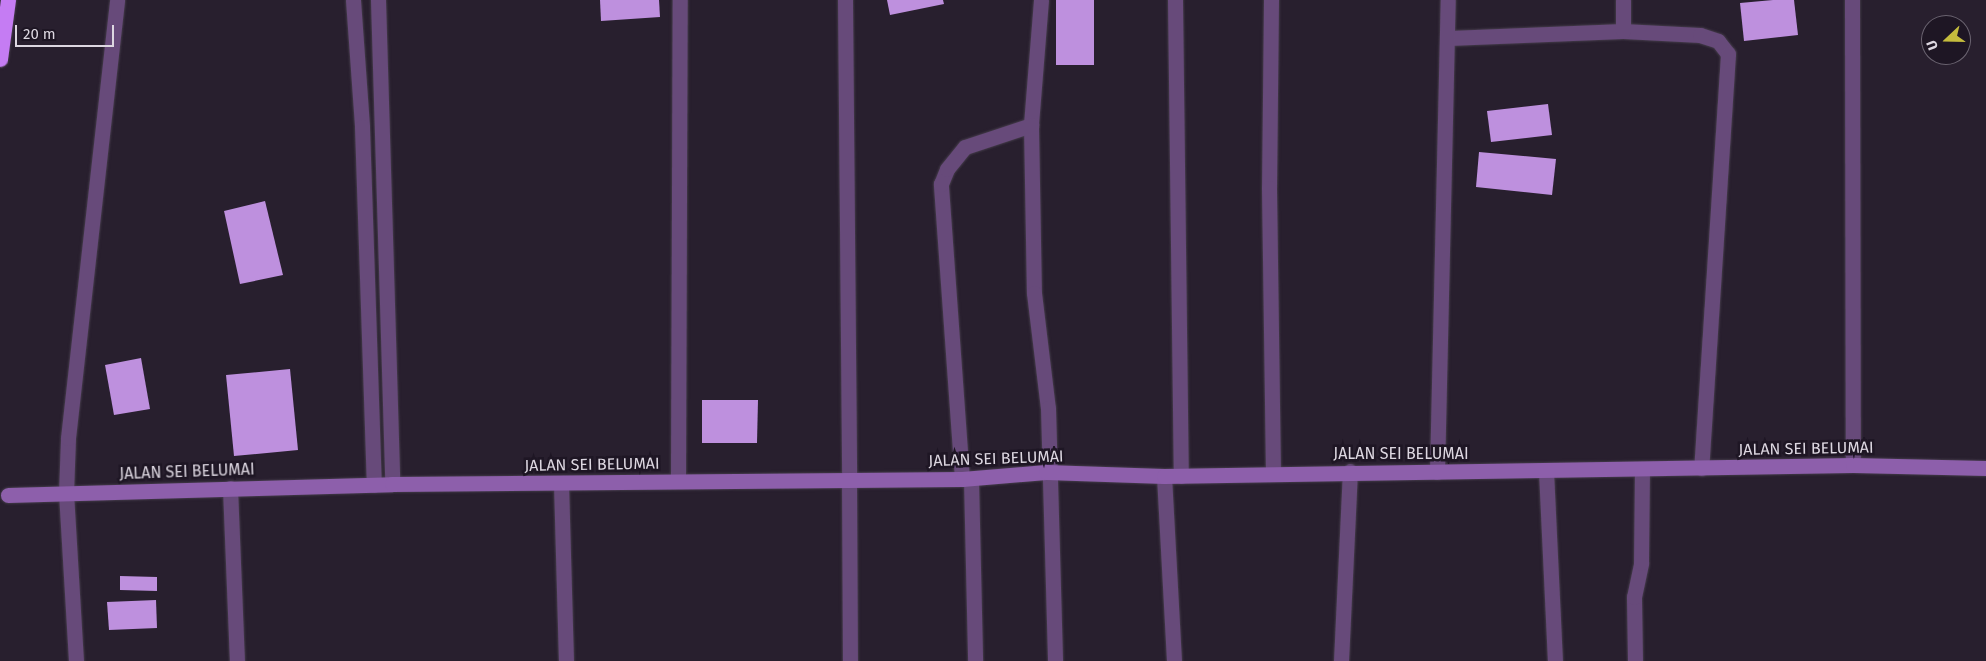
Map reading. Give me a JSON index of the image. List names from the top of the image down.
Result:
{
  "streets": {
    "street": ["JALAN SEI BELUMAI"]
  },
  "scale_bar": "20 m",
  "north": "left"
}
